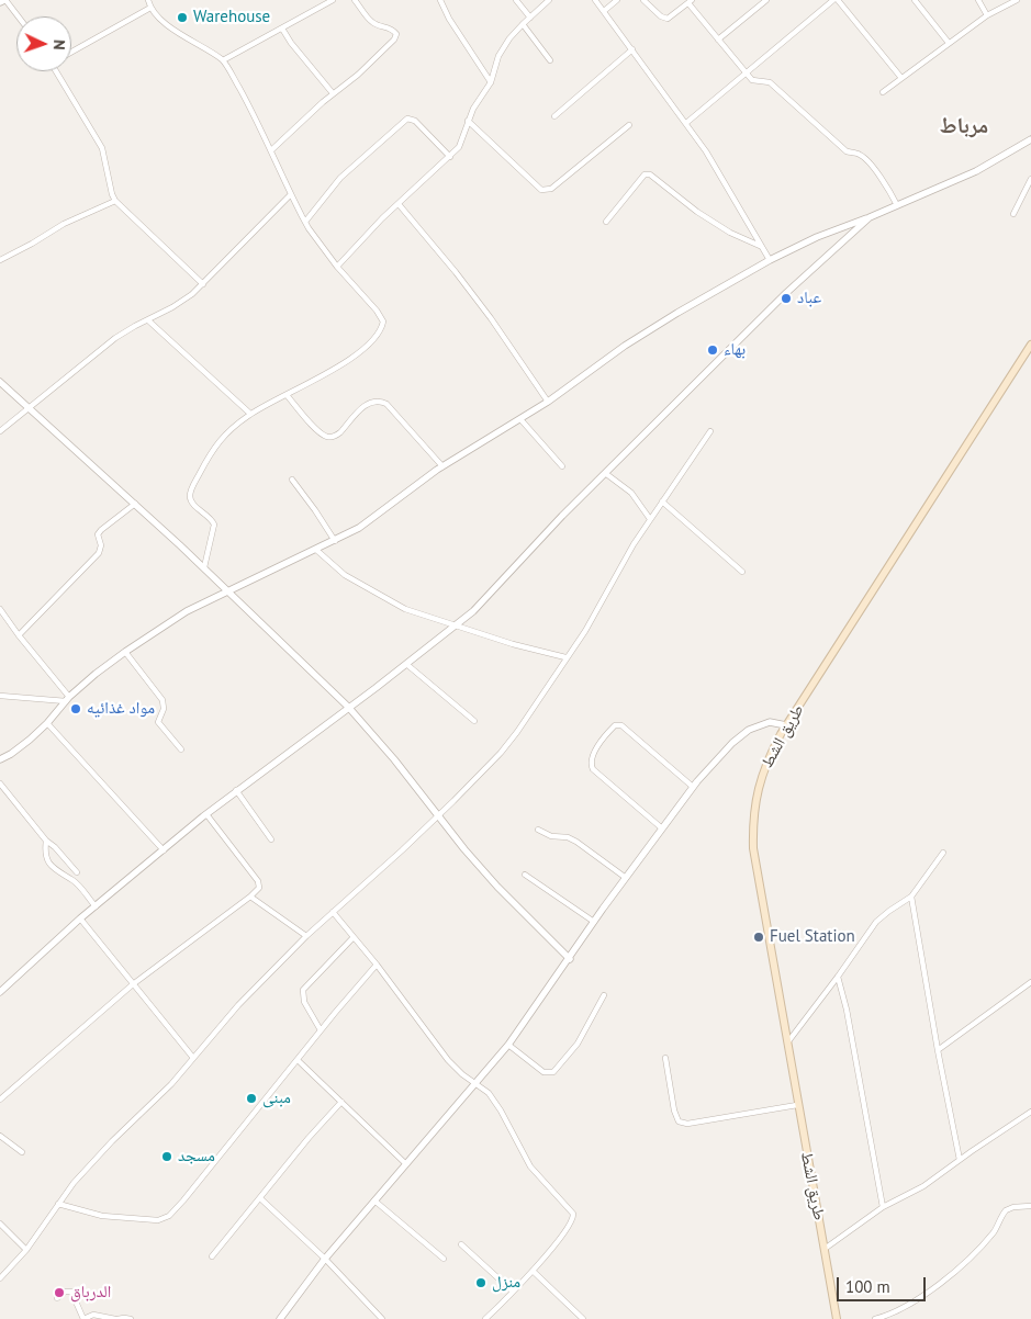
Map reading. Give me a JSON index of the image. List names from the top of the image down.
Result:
{
  "streets": {
    "main road": ["طريق الشط"]
  },
  "districts": ["مرباط"],
  "places": [
    "Warehouse",
    "عباد",
    "بهاء",
    "مواد غذائيه",
    "Fuel Station",
    "مبنى",
    "مسجد",
    "منزل",
    "الدرباق"
  ],
  "scale_bar": "100 m",
  "north": "right"
}
